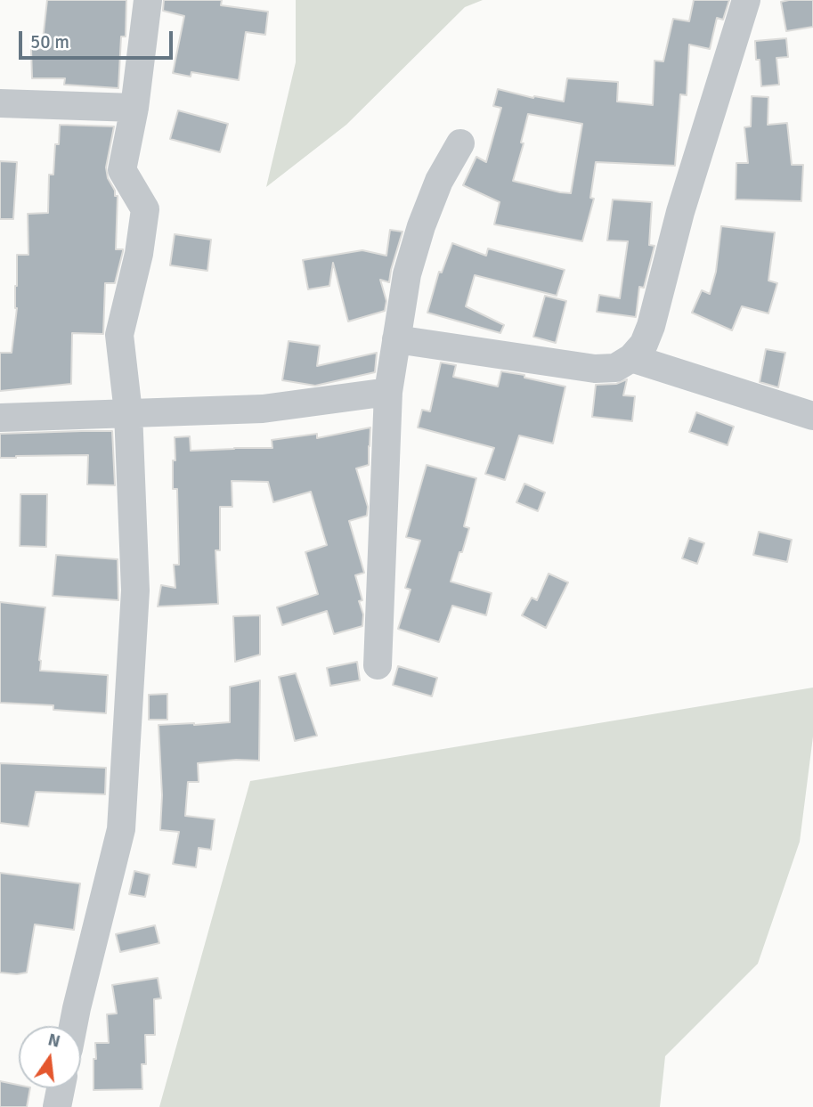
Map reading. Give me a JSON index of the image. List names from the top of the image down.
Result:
{
  "scale_bar": "50 m",
  "north": "top"
}
